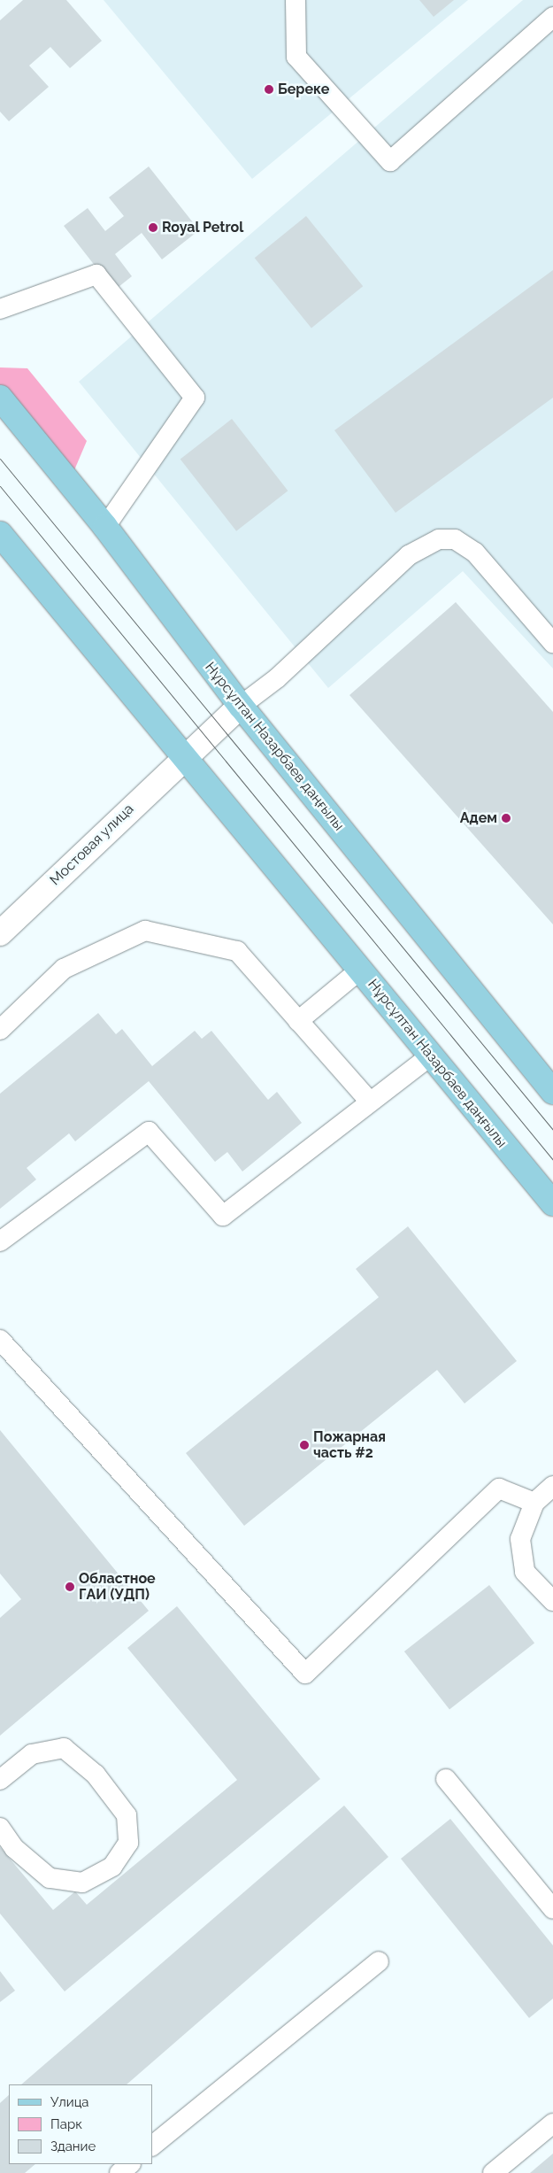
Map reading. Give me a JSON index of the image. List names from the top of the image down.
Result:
{
  "streets": {
    "main road": ["Нұрсұлтан Назарбаев даңғылы"],
    "street": ["Мостовая улица"]
  },
  "crossings": [
    ["Нұрсұлтан Назарбаев даңғылы", "Мостовая улица"]
  ],
  "places": [
    "Береке",
    "Royal Petrol",
    "Адем",
    "Пожарная часть #2",
    "Областное ГАИ (УДП)"
  ],
  "legend": ["Улица", "Парк", "Здание"]
}
